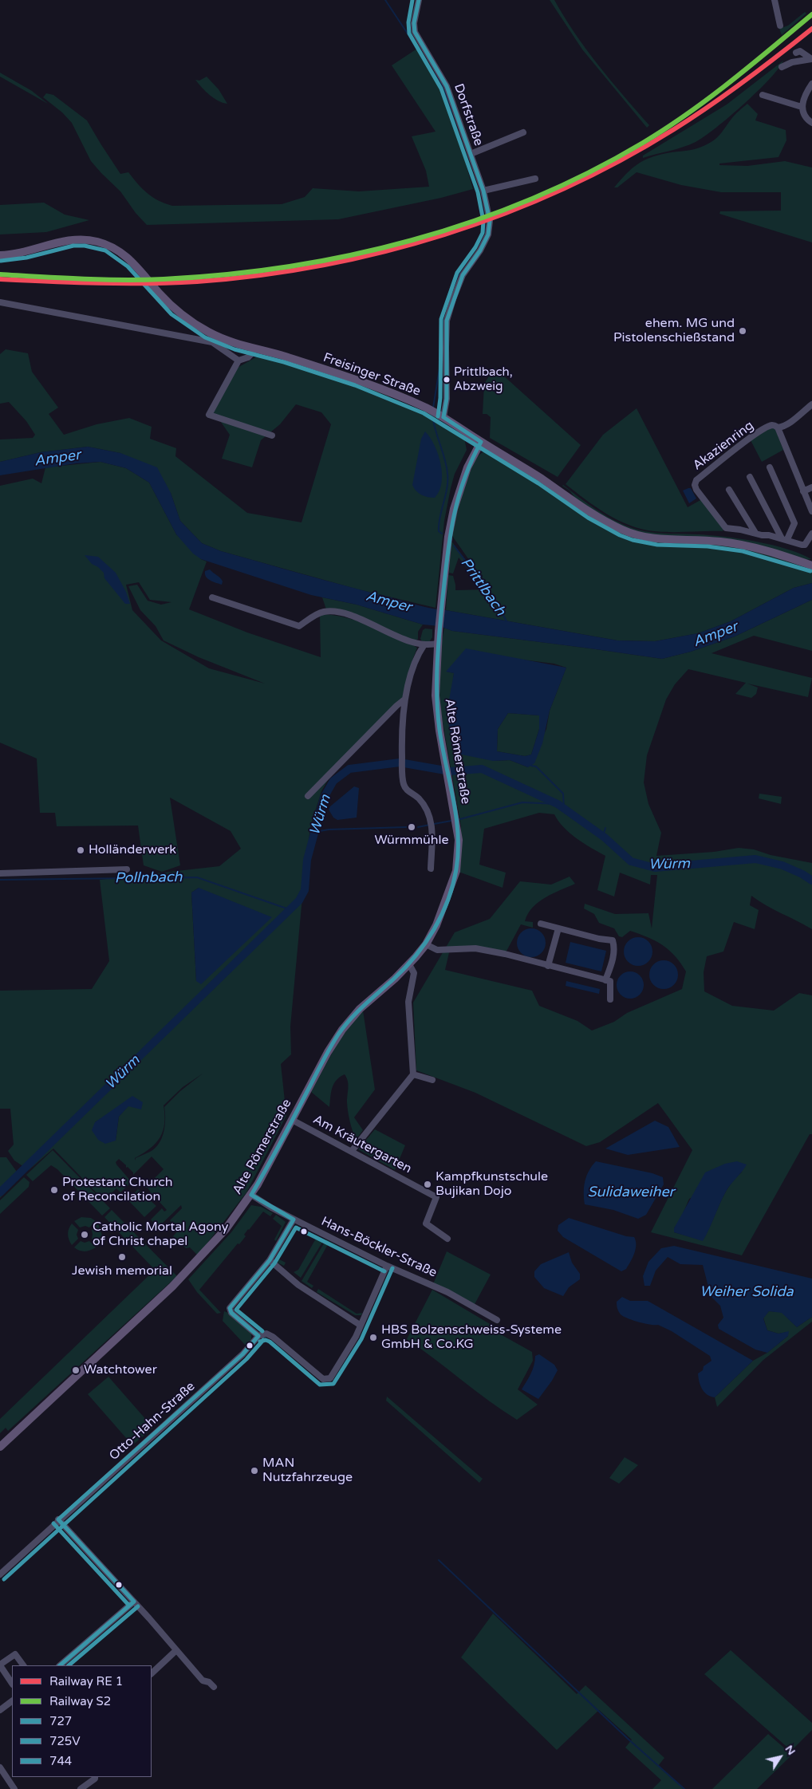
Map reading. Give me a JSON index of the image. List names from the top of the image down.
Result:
{
  "streets": {
    "main road": ["Freisinger Straße", "Alte Römerstraße"],
    "street": [
      "Dorfstraße",
      "Akazienring",
      "Am Kräutergarten",
      "Hans-Böckler-Straße",
      "Otto-Hahn-Straße"
    ]
  },
  "crossings": [
    ["Dorfstraße", "Freisinger Straße"],
    ["Freisinger Straße", "Alte Römerstraße"],
    ["Alte Römerstraße", "Am Kräutergarten"],
    ["Alte Römerstraße", "Hans-Böckler-Straße"]
  ],
  "water": [
    "Amper",
    "Prittlbach",
    "Würm",
    "Pollnbach",
    "Sulidaweiher",
    "Weiher Solida"
  ],
  "places": [
    "ehem. MG und Pistolenschießstand",
    "Prittlbach, Abzweig",
    "Würmmühle",
    "Holländerwerk",
    "Kampfkunstschule Bujikan Dojo",
    "Protestant Church of Reconcilation",
    "Catholic Mortal Agony of Christ chapel",
    "Jewish memorial",
    "HBS Bolzenschweiss-Systeme GmbH & Co.KG",
    "Watchtower",
    "MAN Nutzfahrzeuge"
  ],
  "lines": [
    "transit line 727",
    "transit line 725V",
    "rail line S2",
    "transit line 744"
  ],
  "legend": [
    "Railway RE 1",
    "Railway S2",
    "727",
    "725V",
    "744"
  ],
  "north": "top right"
}
